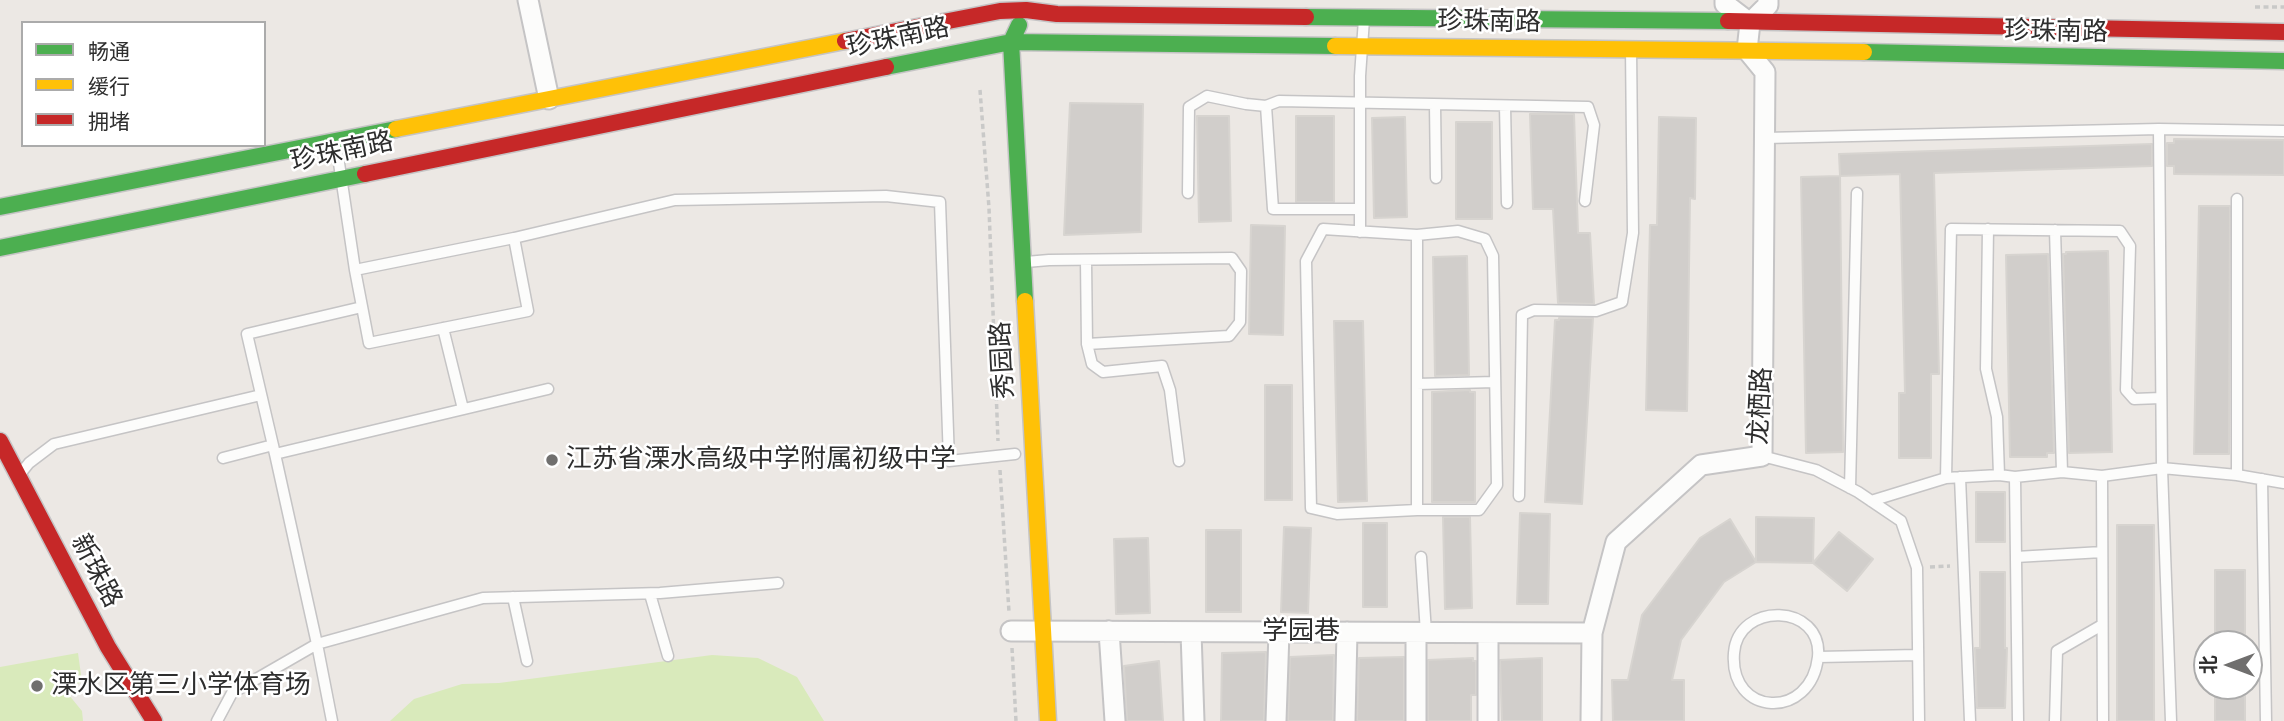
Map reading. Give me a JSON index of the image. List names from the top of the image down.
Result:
{
  "streets": {
    "main road": ["珍珠南路", "秀园路", "新珠路"],
    "street": ["龙栖路", "学园巷"]
  },
  "crossings": [
    ["珍珠南路", "秀园路"],
    ["珍珠南路", "龙栖路"],
    ["秀园路", "学园巷"],
    ["龙栖路", "学园巷"]
  ],
  "places": ["江苏省溧水高级中学附属初级中学", "溧水区第三小学体育场"],
  "legend": ["畅通", "缓行", "拥堵"],
  "north": "left"
}
